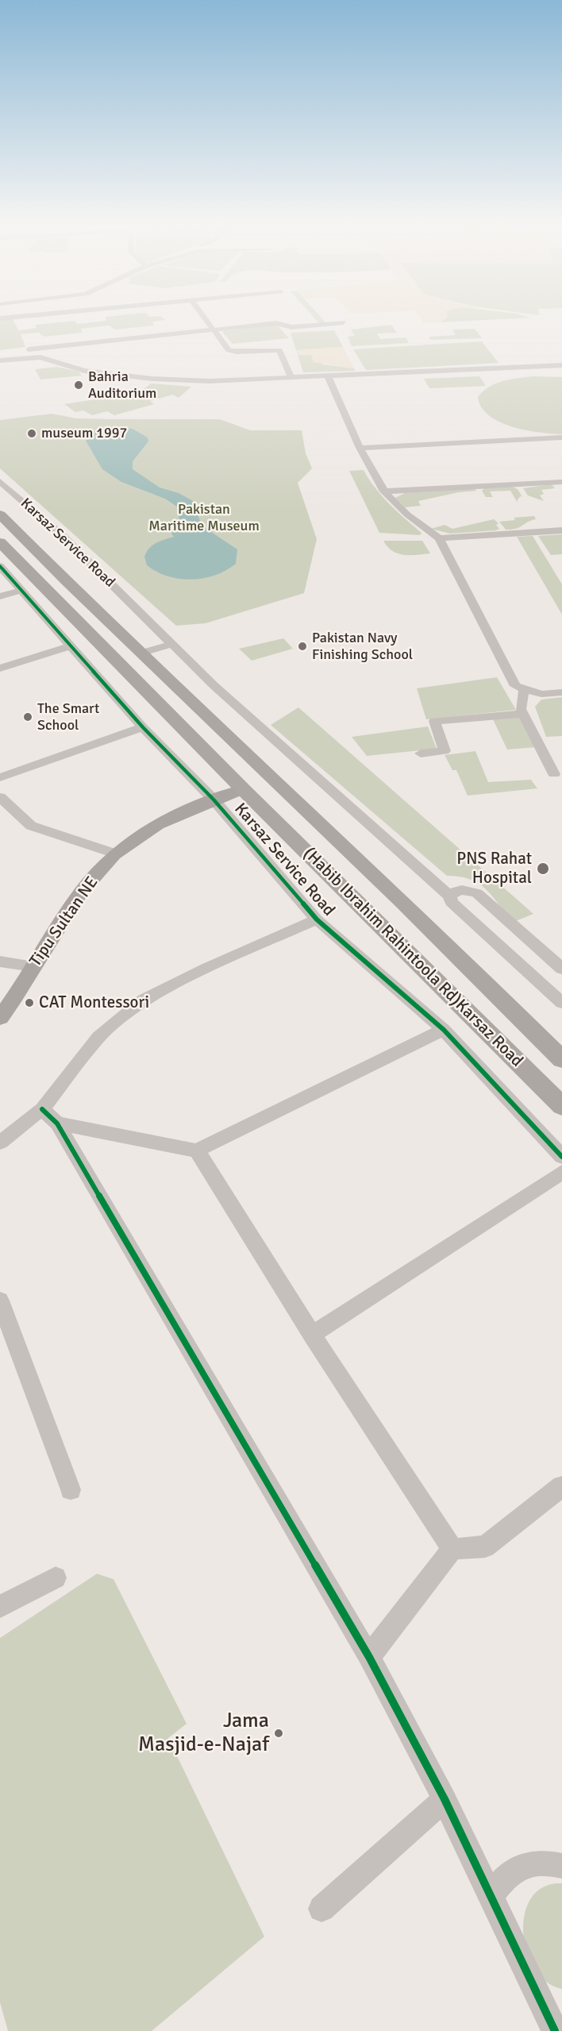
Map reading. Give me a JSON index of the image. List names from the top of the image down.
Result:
{
  "streets": {
    "highway": ["(Habib Ibrahim Rahintoola Rd)Karsaz Road"],
    "main road": ["Tipu Sultan NE"],
    "street": ["Karsaz Service Road"]
  },
  "crossings": [
    ["Karsaz Service Road", "Tipu Sultan NE"],
    ["Tipu Sultan NE", "(Habib Ibrahim Rahintoola Rd)Karsaz Road"]
  ],
  "parks": ["Pakistan Maritime Museum"],
  "places": [
    "Bahria Auditorium",
    "museum 1997",
    "Pakistan Navy Finishing School",
    "The Smart School",
    "PNS Rahat Hospital",
    "CAT Montessori",
    "Jama Masjid-e-Najaf"
  ]
}
